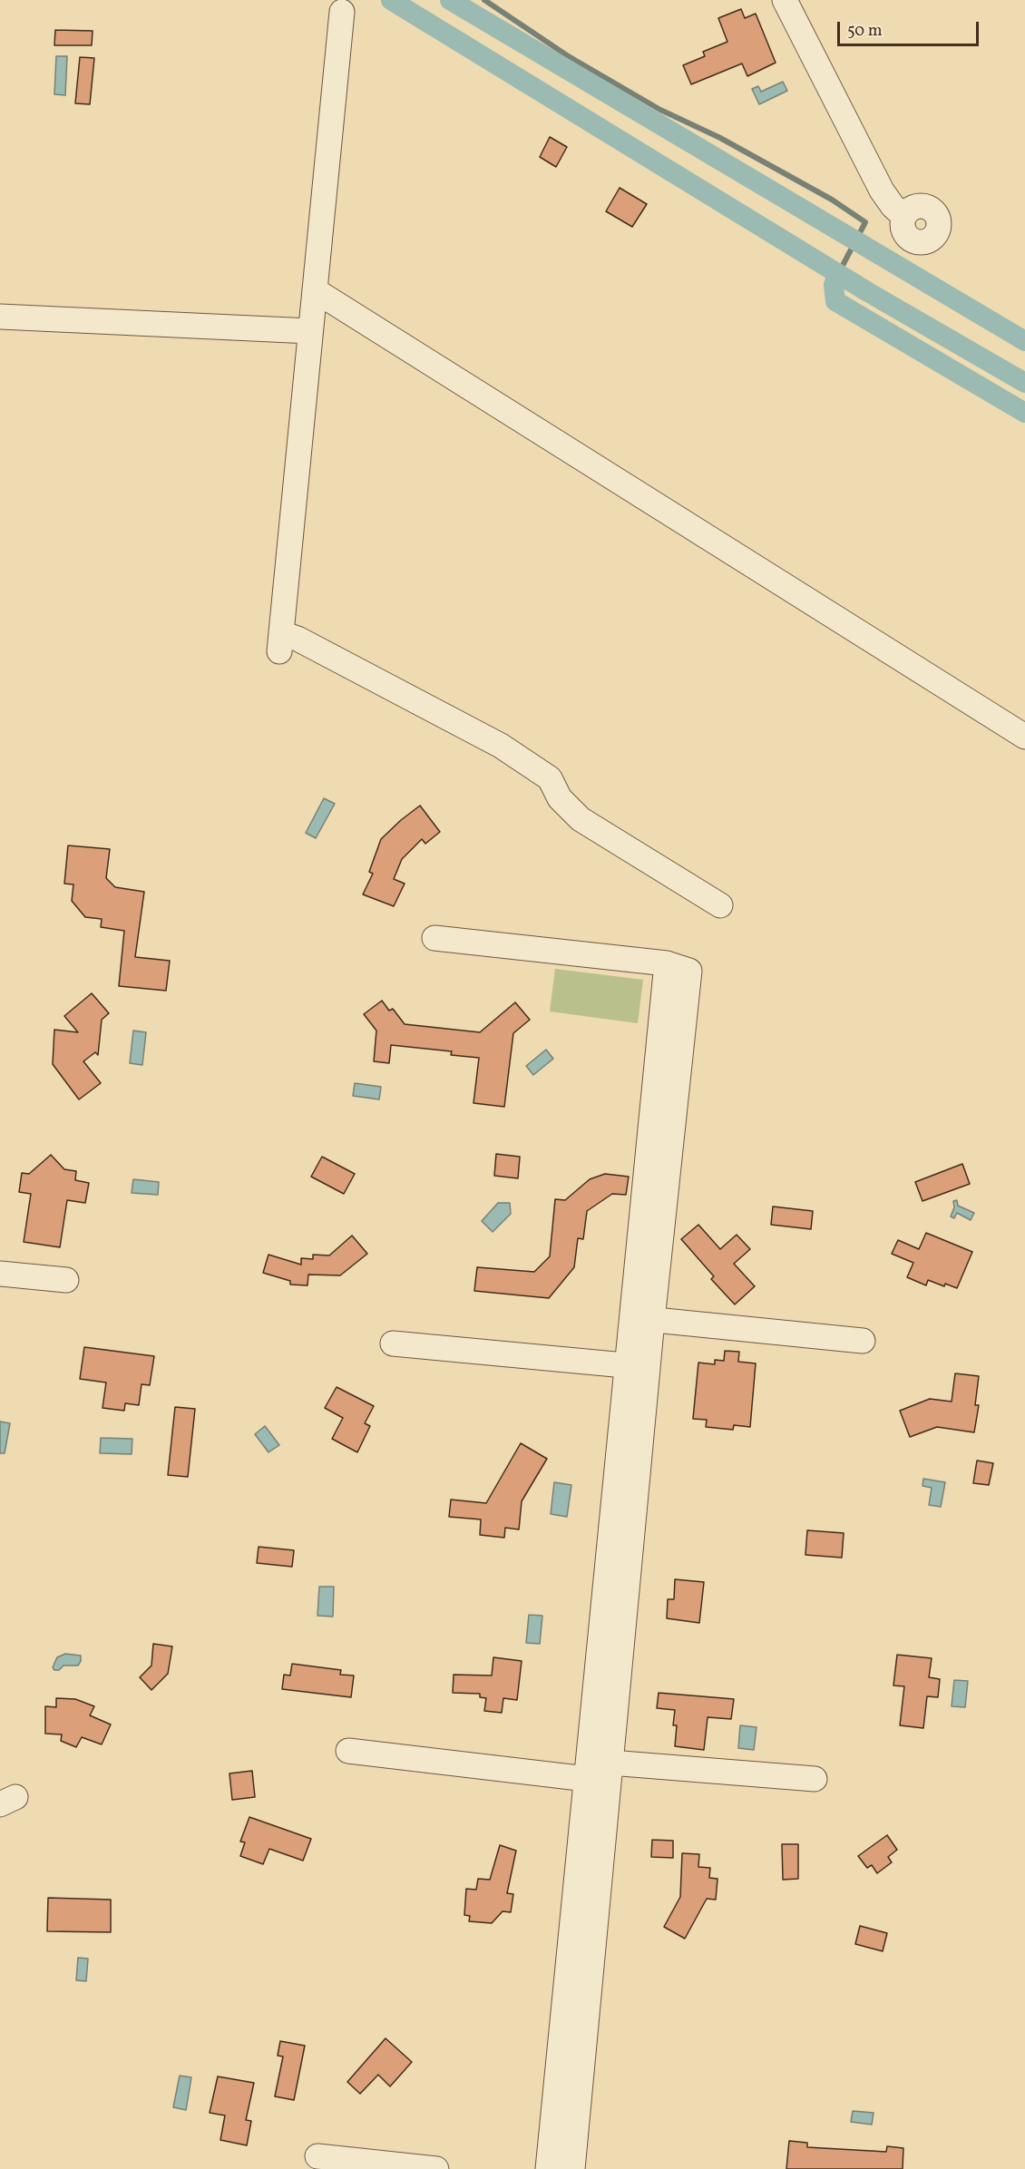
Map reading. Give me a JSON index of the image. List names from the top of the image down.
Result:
{
  "scale_bar": "50 m"
}
